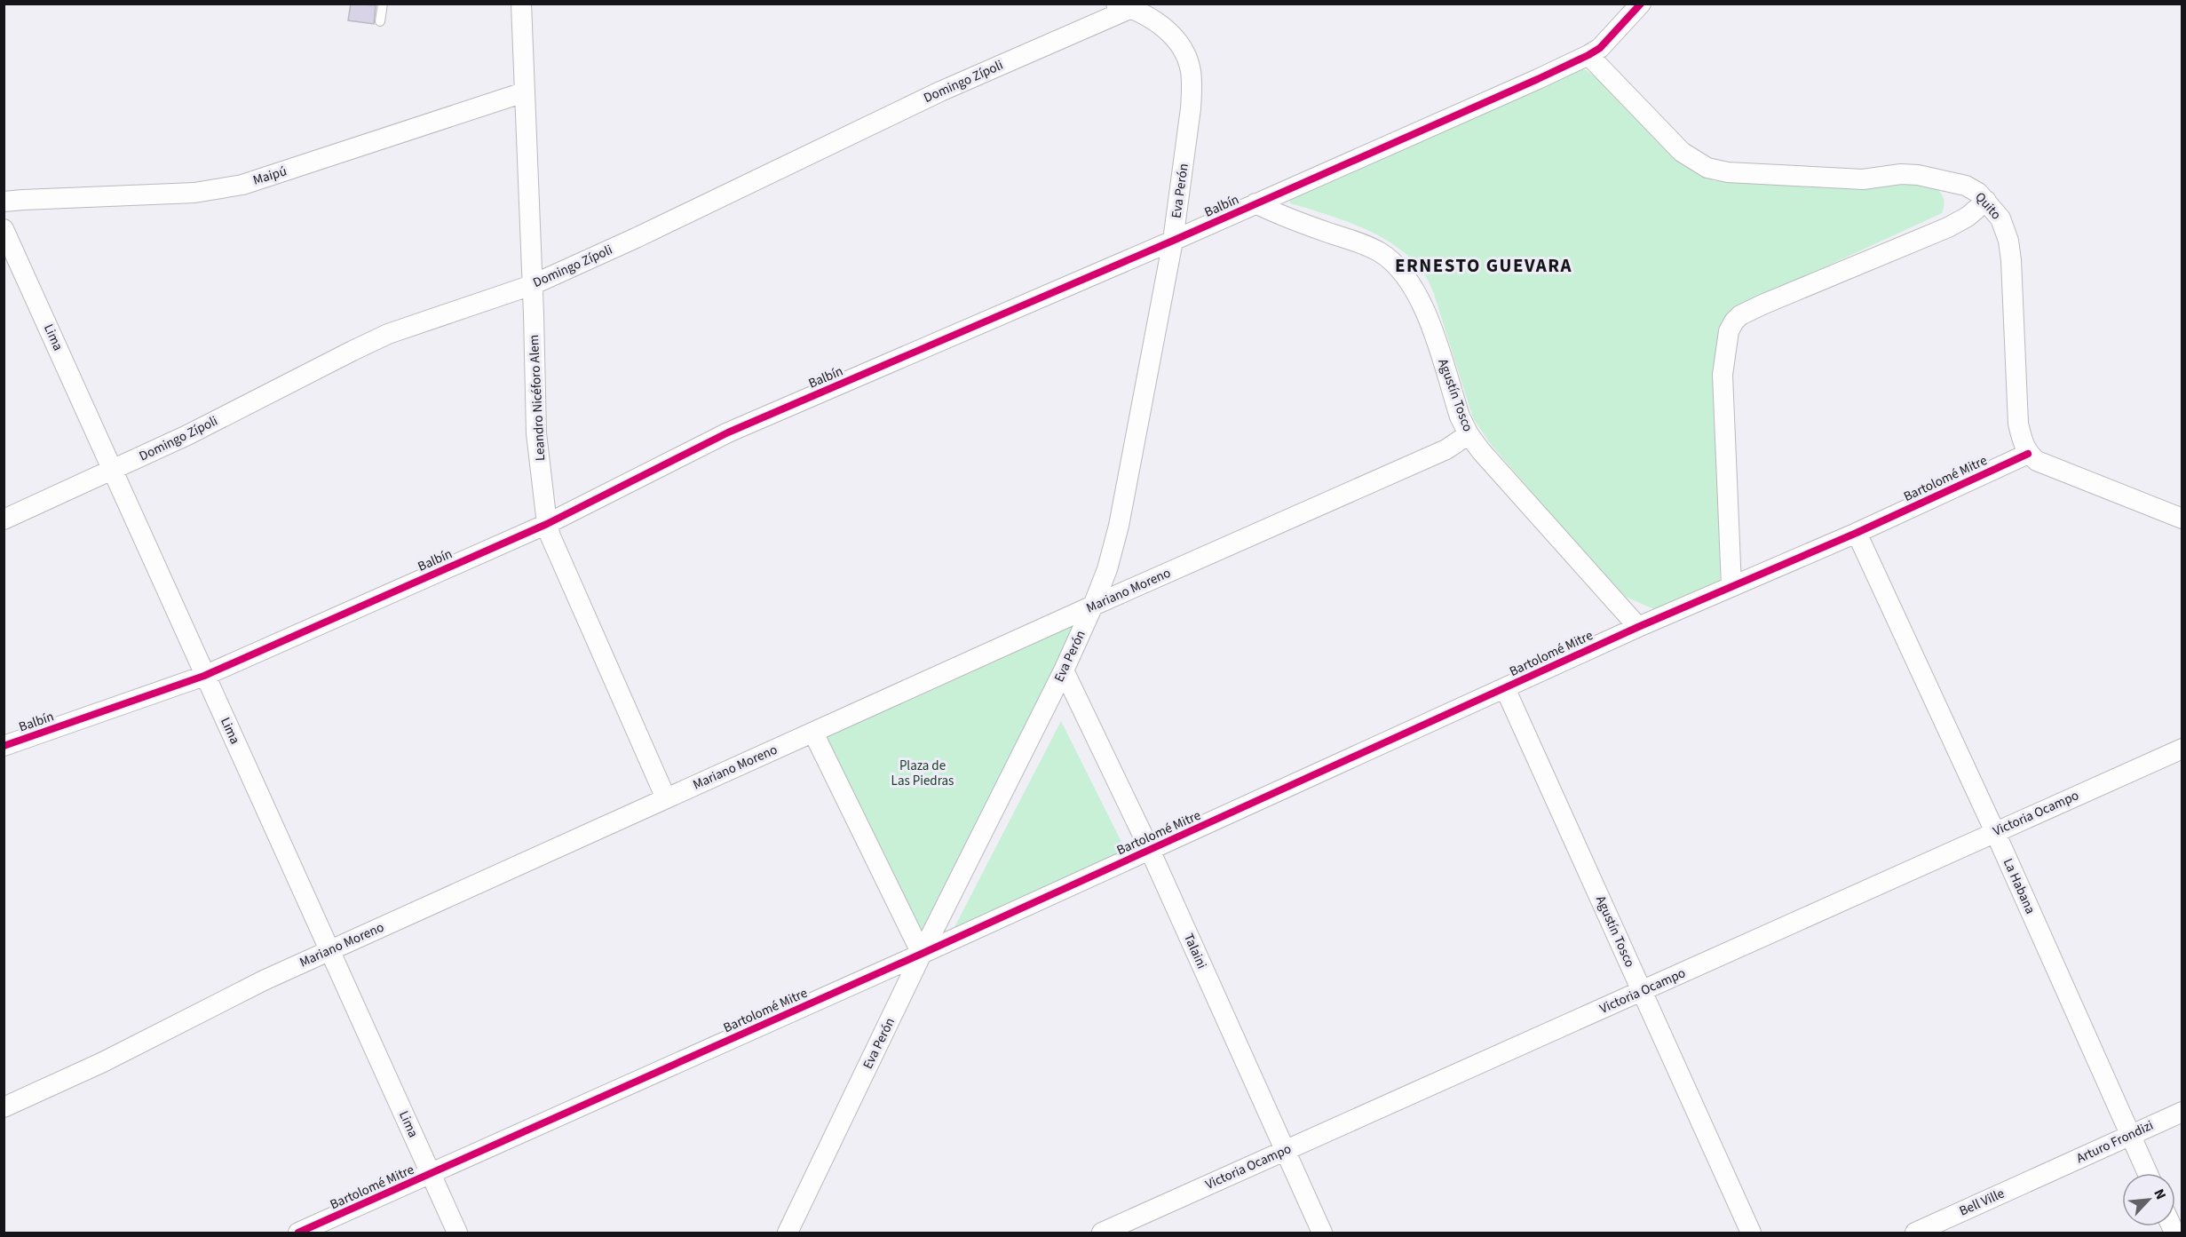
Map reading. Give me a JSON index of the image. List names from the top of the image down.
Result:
{
  "streets": {
    "street": [
      "Domingo Zípoli",
      "Maipú",
      "Eva Perón",
      "Balbín",
      "Quito",
      "Lima",
      "Agustín Tosco",
      "Leandro Nicéforo Alem",
      "Bartolomé Mitre",
      "Mariano Moreno",
      "Victoria Ocampo",
      "La Habana",
      "Talaini",
      "Arturo Frondizi",
      "Bell Ville"
    ]
  },
  "crossings": [
    ["Domingo Zípoli", "Eva Perón"],
    ["Domingo Zípoli", "Lima"],
    ["Domingo Zípoli", "Leandro Nicéforo Alem"],
    ["Maipú", "Leandro Nicéforo Alem"],
    ["Eva Perón", "Balbín"],
    ["Eva Perón", "Bartolomé Mitre"],
    ["Eva Perón", "Mariano Moreno"],
    ["Eva Perón", "Talaini"],
    ["Balbín", "Quito"],
    ["Balbín", "Lima"],
    ["Balbín", "Agustín Tosco"],
    ["Balbín", "Leandro Nicéforo Alem"],
    ["Quito", "Bartolomé Mitre"],
    ["Lima", "Bartolomé Mitre"],
    ["Lima", "Mariano Moreno"],
    ["Agustín Tosco", "Bartolomé Mitre"],
    ["Agustín Tosco", "Mariano Moreno"],
    ["Agustín Tosco", "Victoria Ocampo"],
    ["Leandro Nicéforo Alem", "Mariano Moreno"],
    ["Bartolomé Mitre", "La Habana"],
    ["Bartolomé Mitre", "Talaini"],
    ["Victoria Ocampo", "La Habana"],
    ["Victoria Ocampo", "Talaini"],
    ["La Habana", "Arturo Frondizi"],
    ["Arturo Frondizi", "Bell Ville"]
  ],
  "districts": ["ERNESTO GUEVARA"],
  "parks": ["Plaza de Las Piedras"],
  "north": "top right"
}
